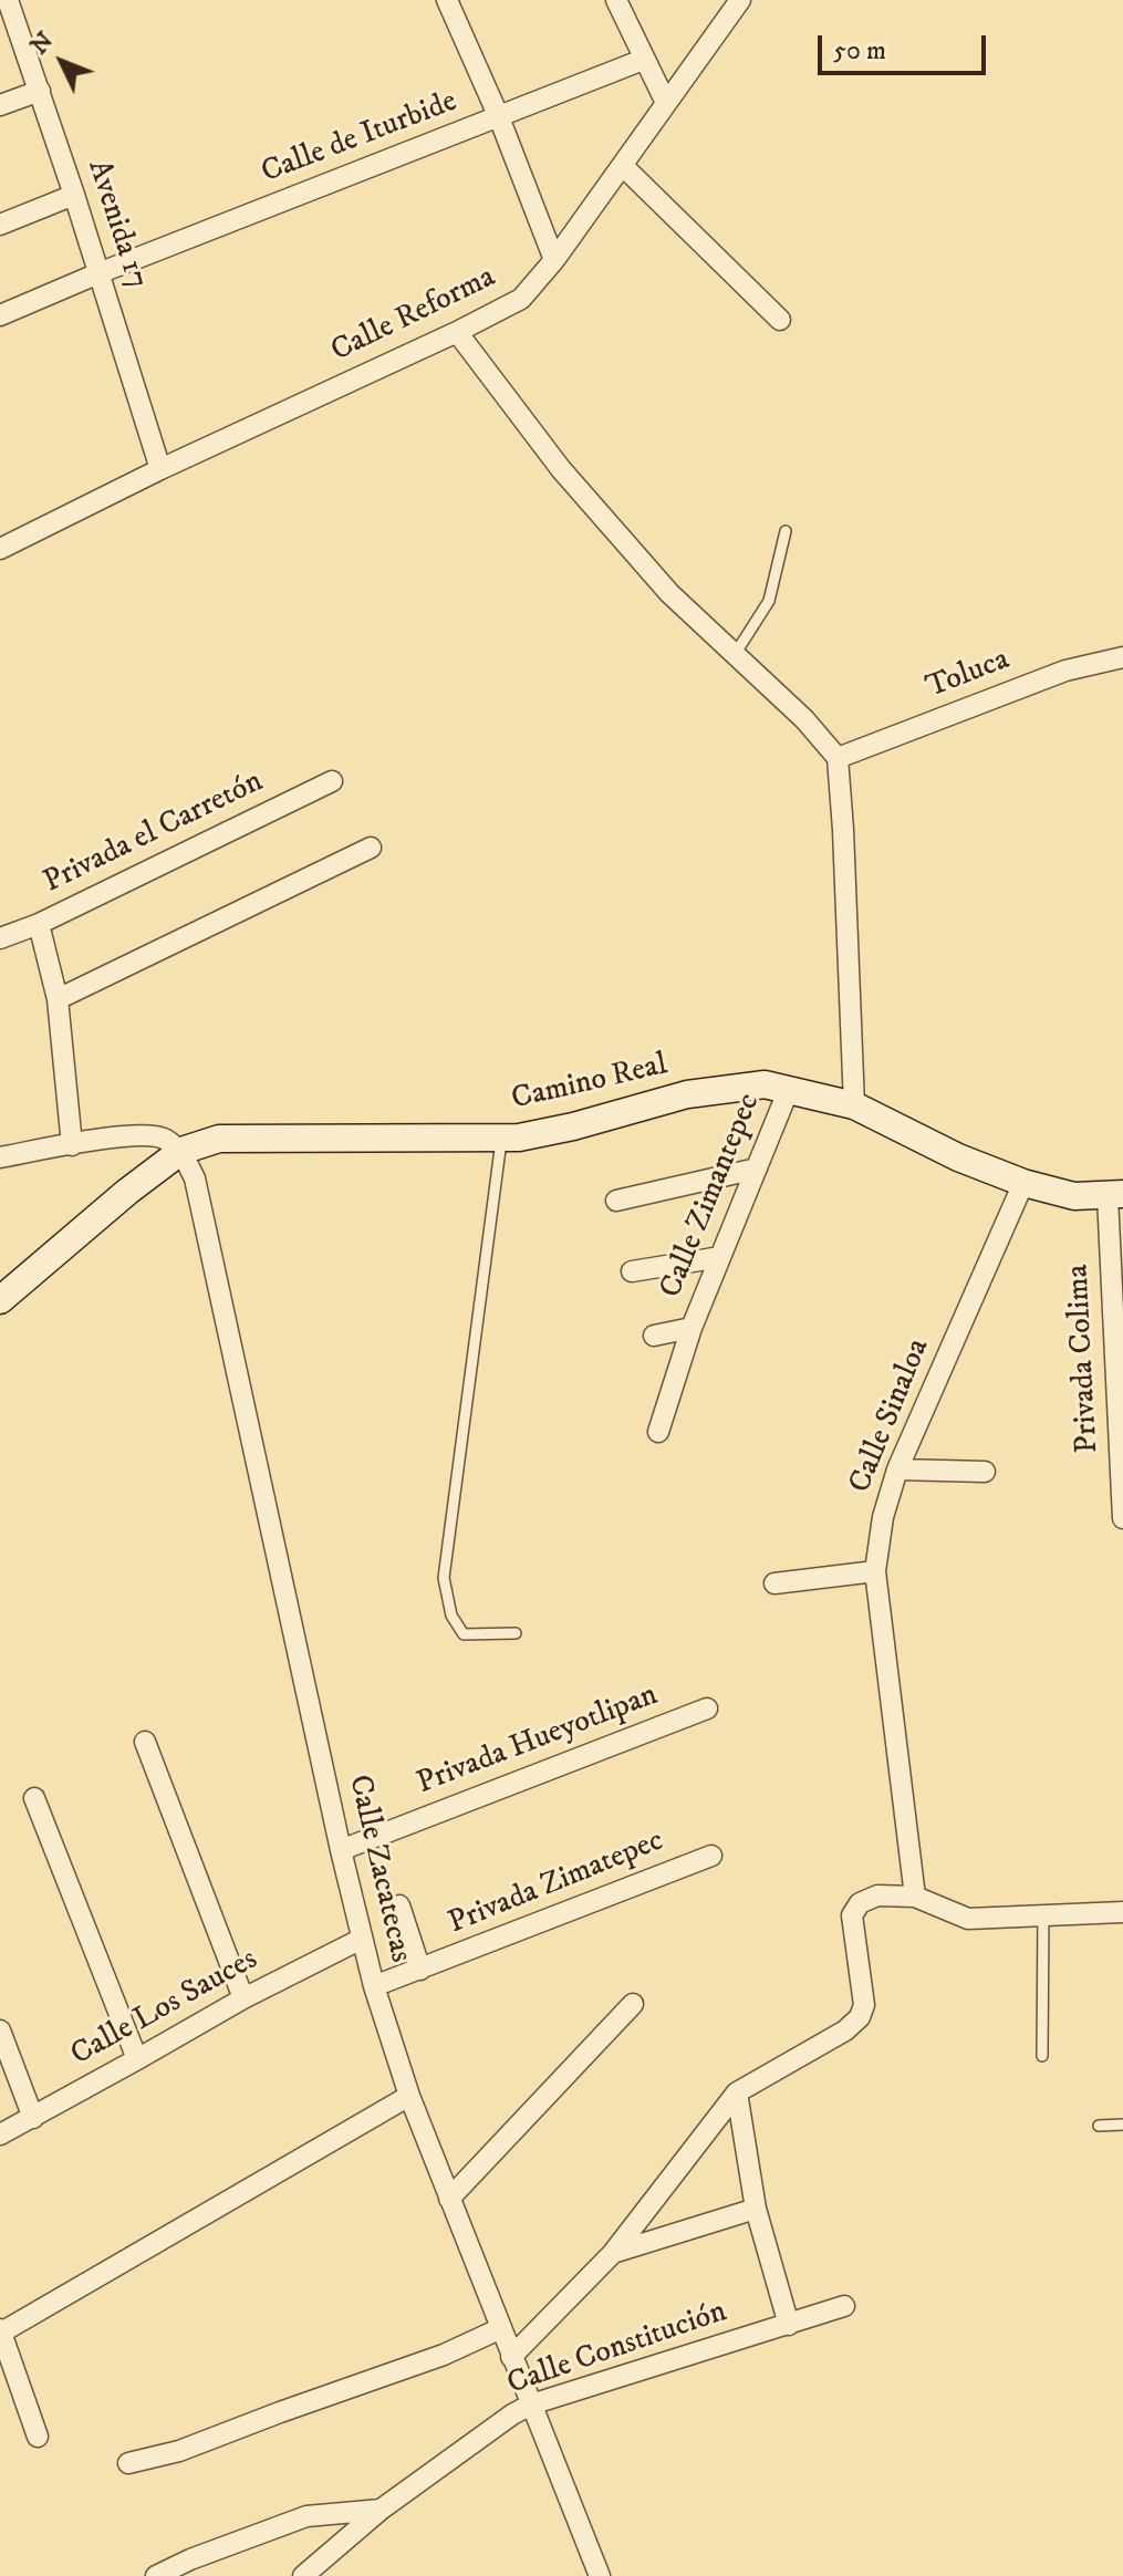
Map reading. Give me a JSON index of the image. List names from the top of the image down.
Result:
{
  "streets": {
    "main road": ["Camino Real"],
    "street": [
      "Calle de Iturbide",
      "Avenida 17",
      "Calle Reforma",
      "Toluca",
      "Privada el Carretón",
      "Calle Zimantepec",
      "Privada Colima",
      "Calle Sinaloa",
      "Privada Hueyotlipan",
      "Calle Zacatecas",
      "Privada Zimatepec",
      "Calle Los Sauces",
      "Calle Constitución"
    ]
  },
  "crossings": [
    ["Calle de Iturbide", "Avenida 17"],
    ["Avenida 17", "Calle Reforma"],
    ["Camino Real", "Calle Zimantepec"],
    ["Camino Real", "Privada Colima"],
    ["Camino Real", "Calle Sinaloa"],
    ["Camino Real", "Calle Zacatecas"],
    ["Privada Hueyotlipan", "Calle Zacatecas"],
    ["Calle Zacatecas", "Privada Zimatepec"],
    ["Calle Zacatecas", "Calle Los Sauces"],
    ["Calle Zacatecas", "Calle Constitución"]
  ],
  "scale_bar": "50 m",
  "north": "top left"
}
